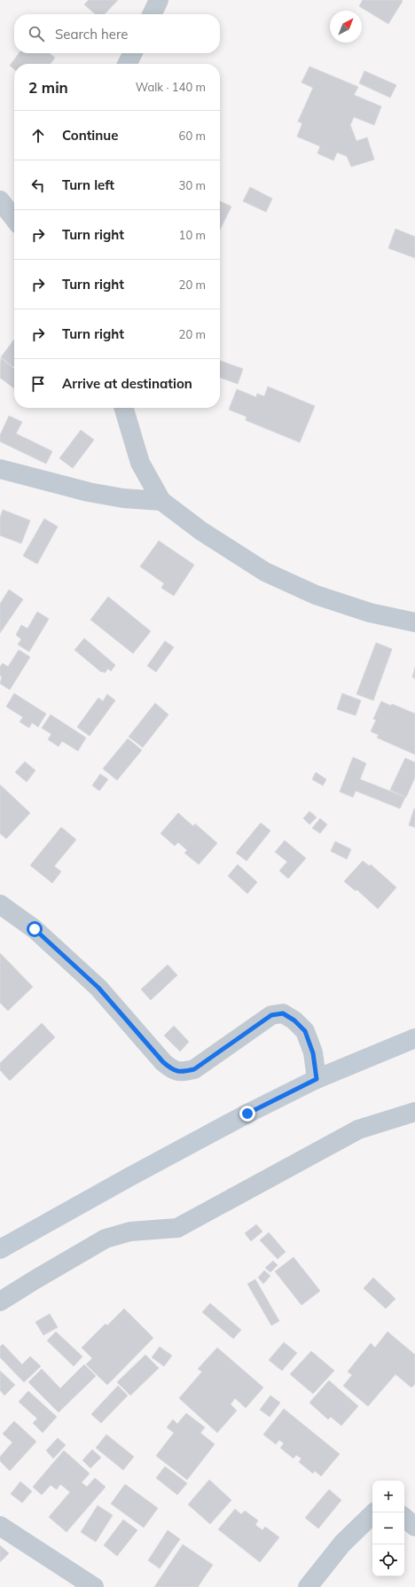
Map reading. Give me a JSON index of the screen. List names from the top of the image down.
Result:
{
  "north": "top right",
  "page": {
    "search": "Search here",
    "heading": ["2 min", "Walk · 140 m"],
    "list": [
      ["Continue", "60 m"],
      ["Turn left", "30 m"],
      ["Turn right", "10 m"],
      ["Turn right", "20 m"],
      ["Turn right", "20 m"],
      "Arrive at destination"
    ],
    "map_buttons": ["+", "−"]
  }
}
